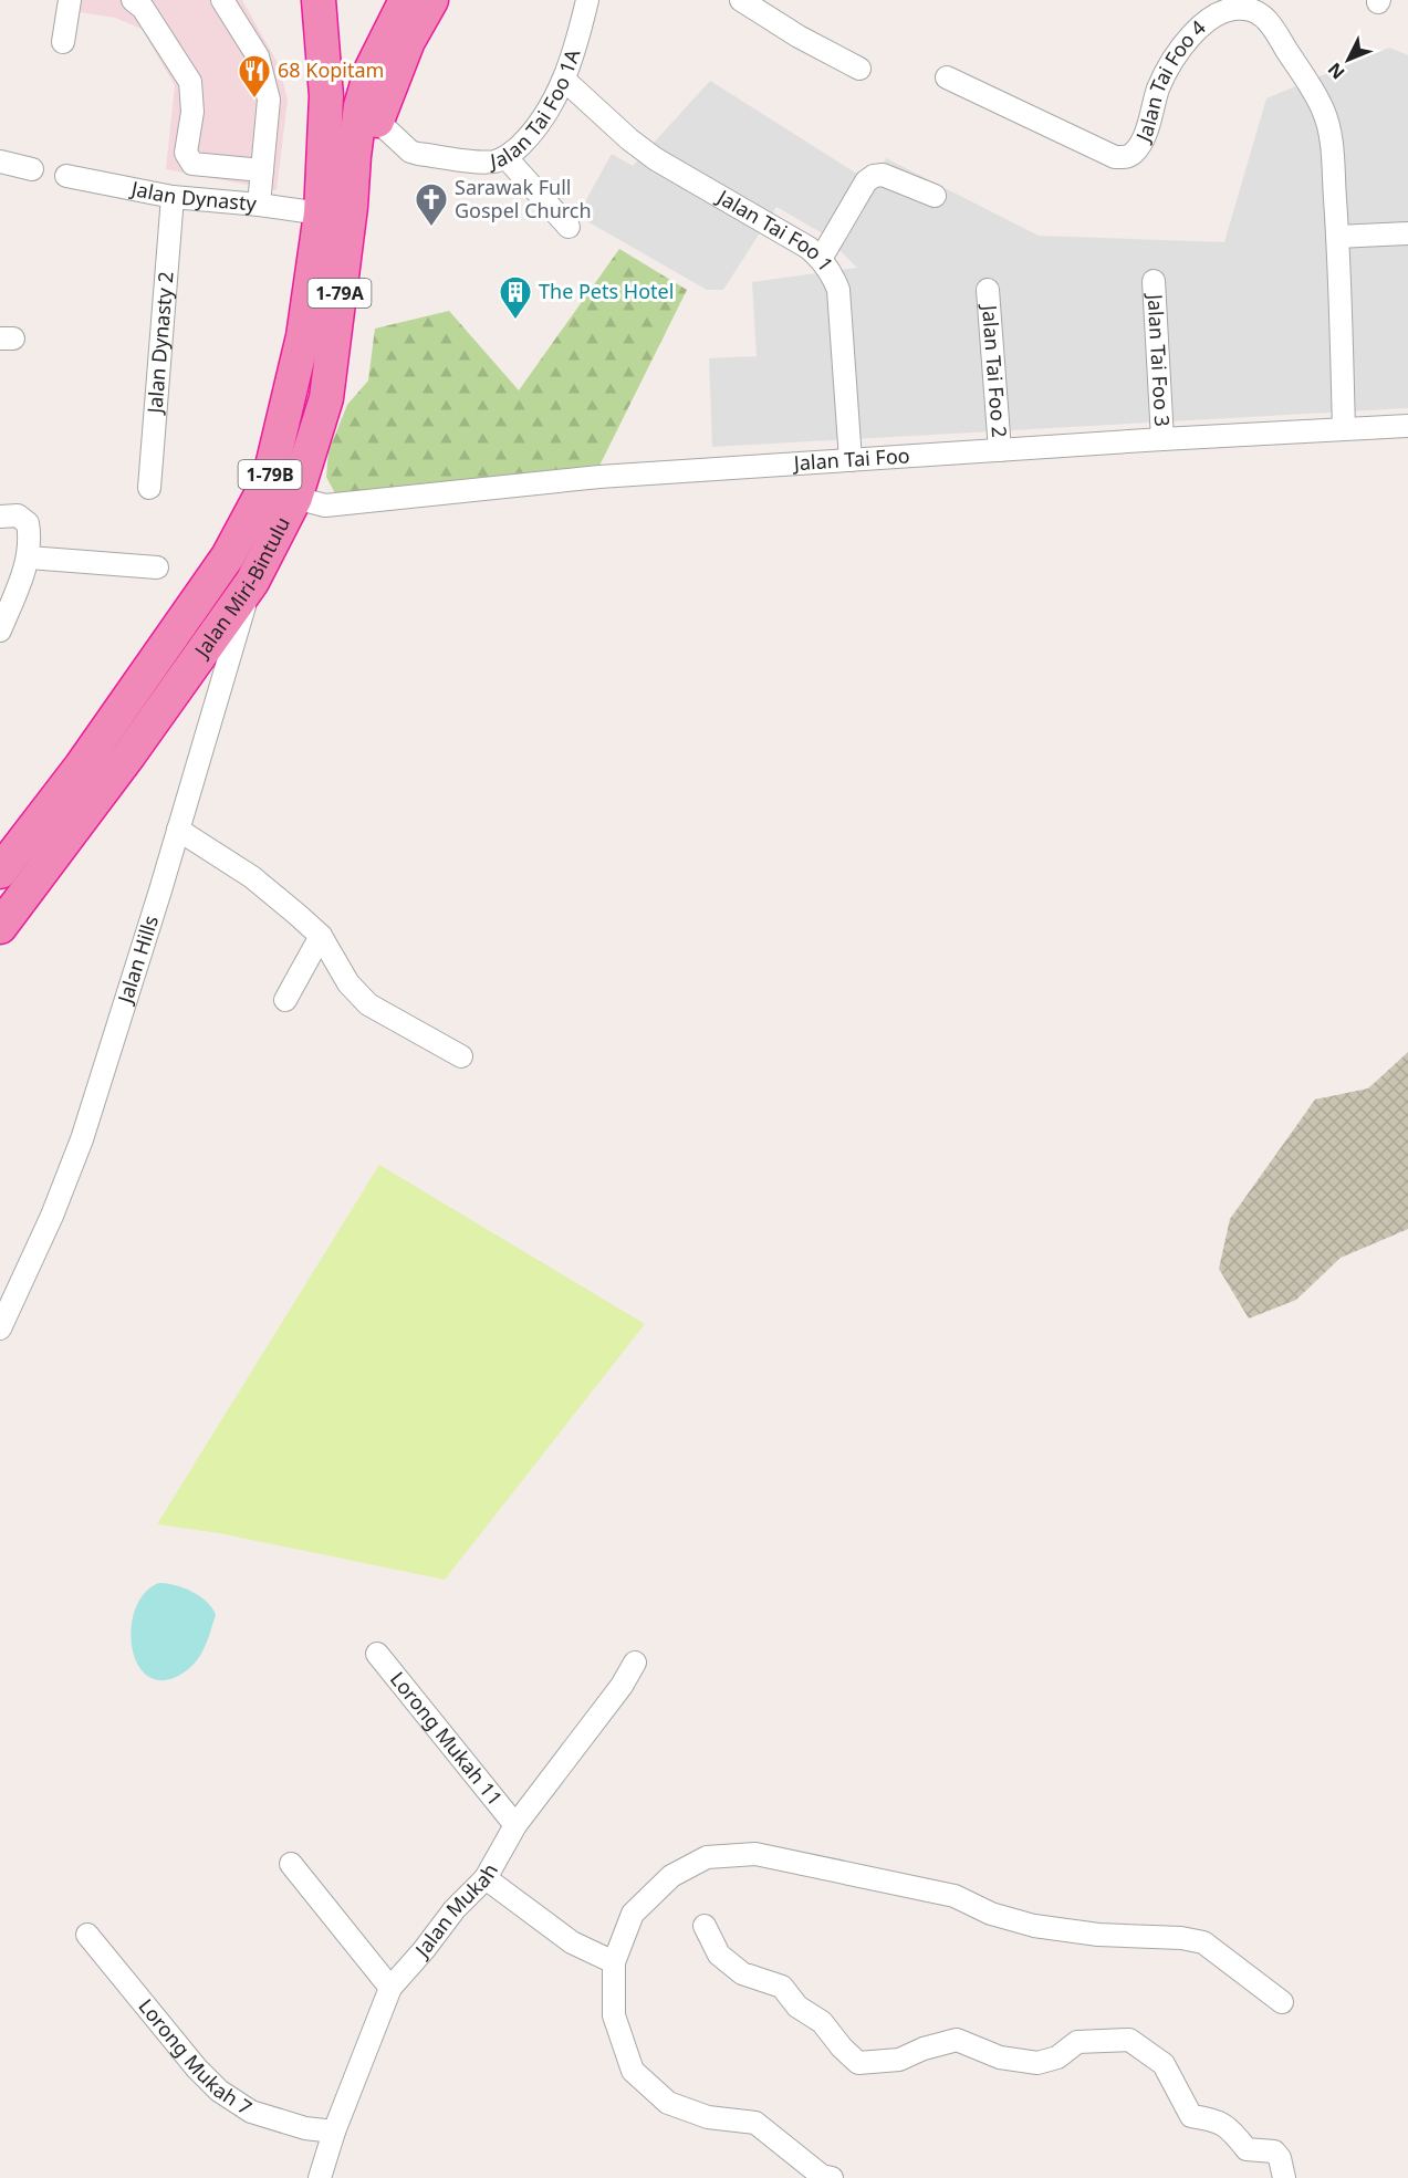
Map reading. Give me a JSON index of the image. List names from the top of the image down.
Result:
{
  "streets": {
    "highway": ["1-79A", "1-79B", "Jalan Miri-Bintulu"],
    "street": [
      "Jalan Tai Foo 4",
      "Jalan Tai Foo 1A",
      "Jalan Dynasty",
      "Jalan Tai Foo 1",
      "Jalan Dynasty 2",
      "Jalan Tai Foo 3",
      "Jalan Tai Foo 2",
      "Jalan Tai Foo",
      "Jalan Hills",
      "Lorong Mukah 11",
      "Jalan Mukah",
      "Lorong Mukah 7"
    ]
  },
  "crossings": [
    ["Jalan Tai Foo 4", "Jalan Tai Foo"],
    ["Jalan Tai Foo 1A", "Jalan Tai Foo 1"],
    ["Jalan Dynasty", "Jalan Dynasty 2"],
    ["Jalan Dynasty", "Jalan Miri-Bintulu"],
    ["Jalan Tai Foo 1", "Jalan Tai Foo"],
    ["Jalan Tai Foo 3", "Jalan Tai Foo"],
    ["Jalan Tai Foo 2", "Jalan Tai Foo"],
    ["Jalan Tai Foo", "Jalan Miri-Bintulu"],
    ["Jalan Miri-Bintulu", "Jalan Hills"],
    ["Lorong Mukah 11", "Jalan Mukah"],
    ["Jalan Mukah", "Lorong Mukah 7"]
  ],
  "places": {
    "restaurant": ["68 Kopitam"],
    "church": ["Sarawak Full Gospel Church"],
    "building": ["The Pets Hotel"]
  },
  "north": "bottom left"
}
